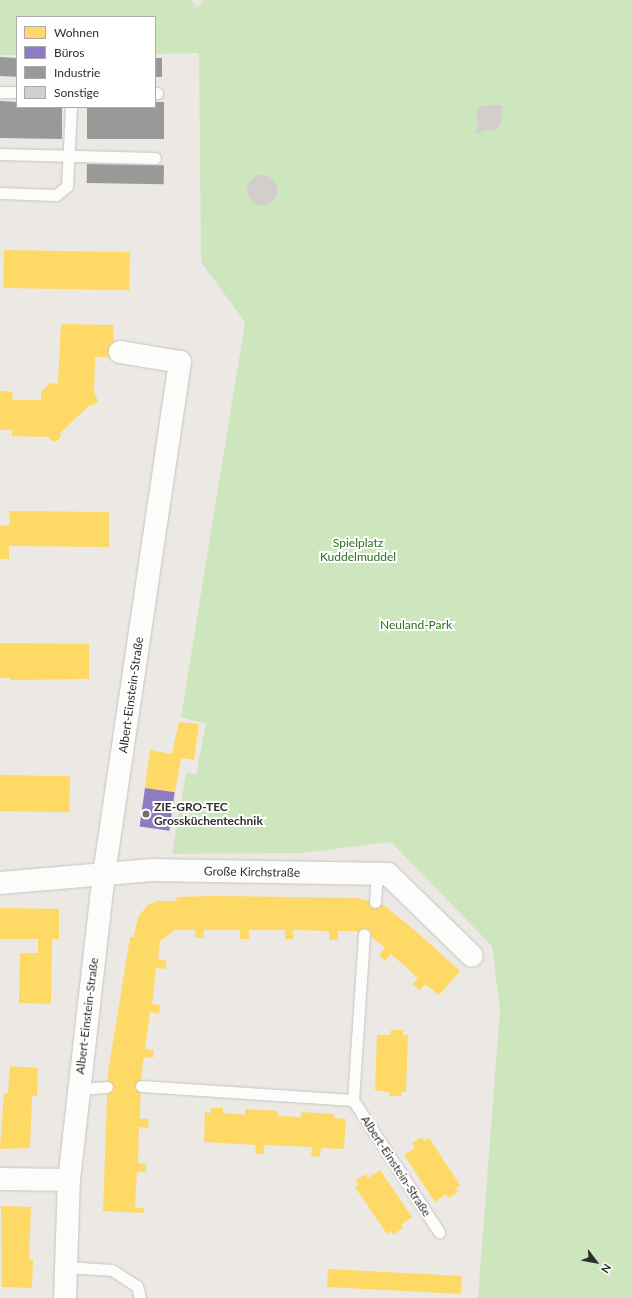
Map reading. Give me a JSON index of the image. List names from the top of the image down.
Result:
{
  "streets": {
    "street": ["Albert-Einstein-Straße", "Große Kirchstraße"]
  },
  "crossings": [
    ["Albert-Einstein-Straße", "Große Kirchstraße"]
  ],
  "parks": ["Spielplatz Kuddelmuddel", "Neuland-Park"],
  "places": ["ZIE-GRO-TEC Grossküchentechnik"],
  "legend": [
    "Wohnen",
    "Büros",
    "Industrie",
    "Sonstige"
  ],
  "north": "bottom right"
}
